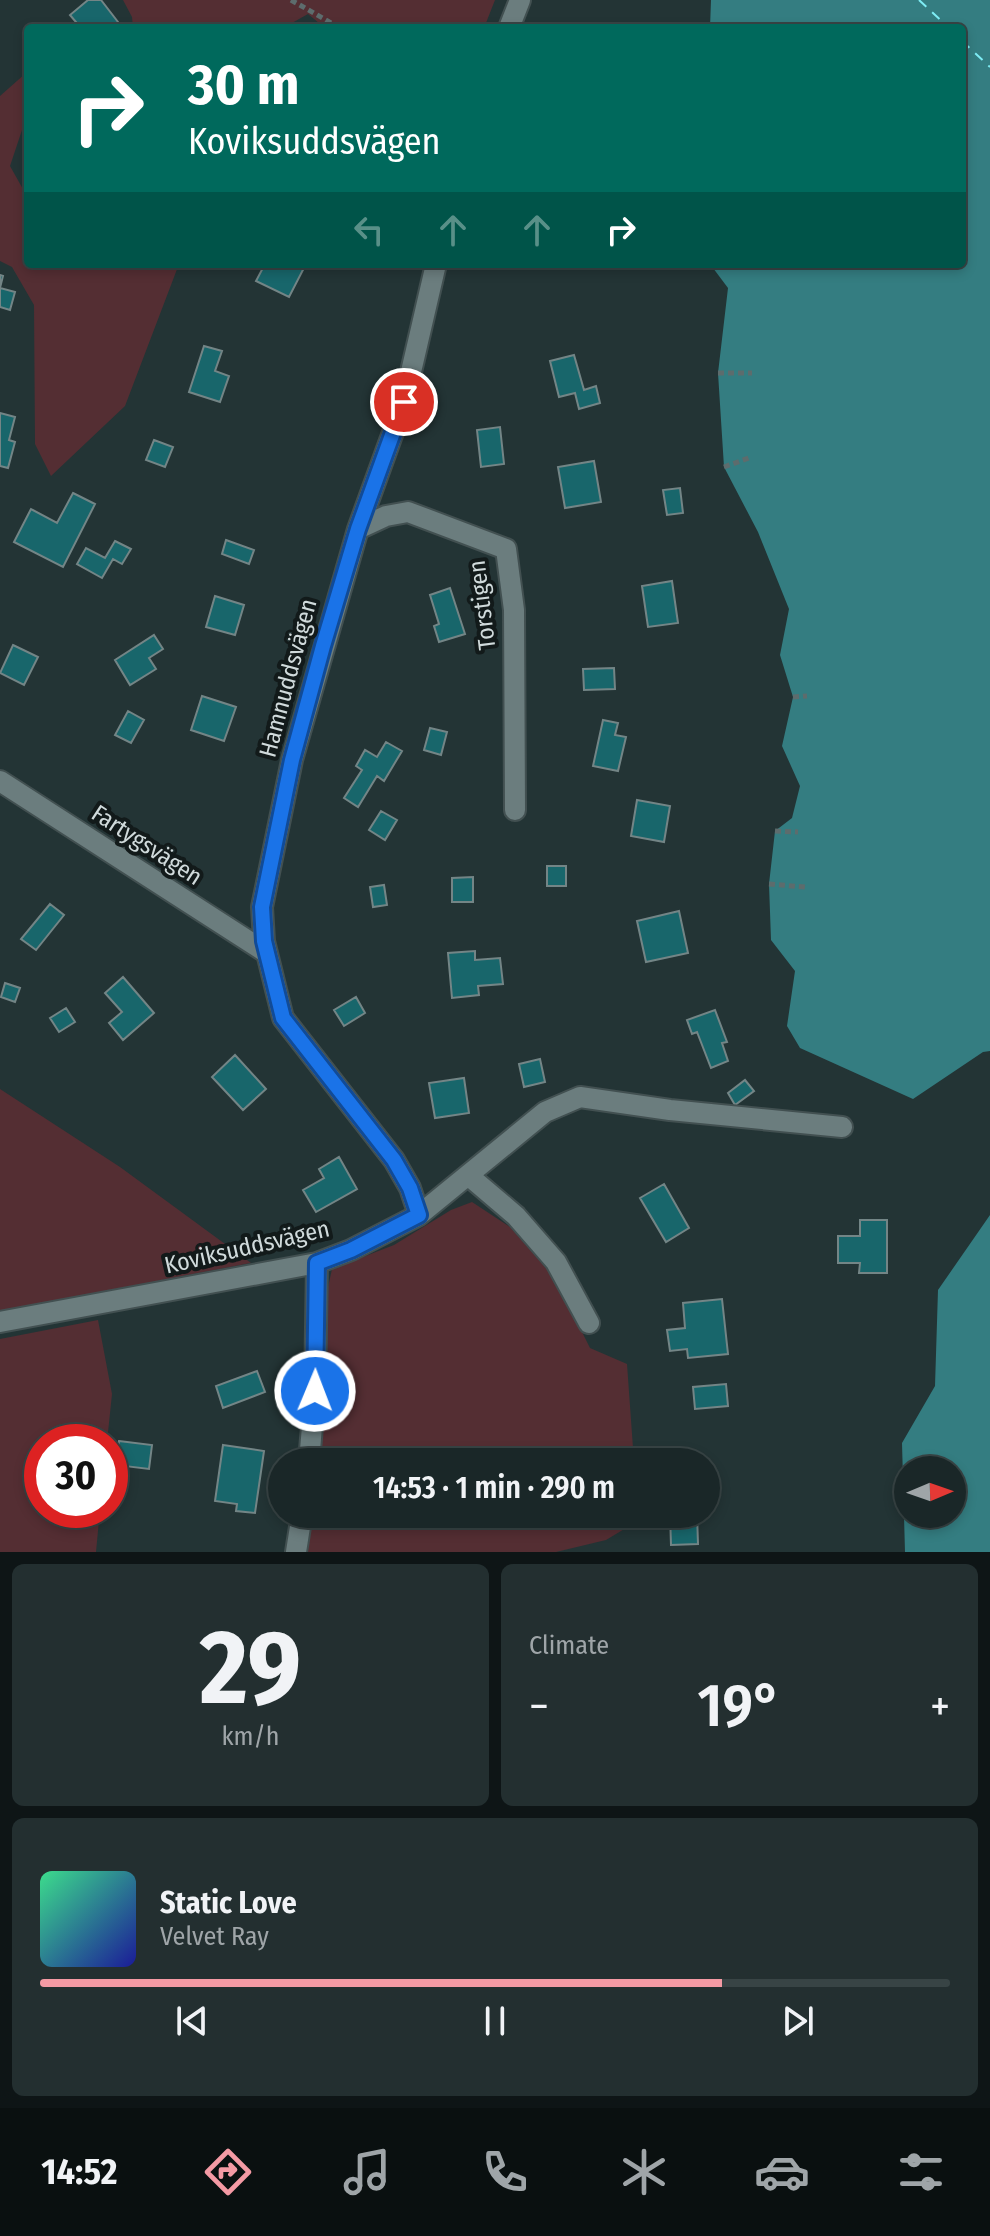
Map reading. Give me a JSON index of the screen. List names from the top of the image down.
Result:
{
  "streets": {
    "street": [
      "Torstigen",
      "Hamnuddsvägen",
      "Fartygsvägen",
      "Koviksuddsvägen"
    ]
  },
  "crossings": [
    ["Torstigen", "Hamnuddsvägen"],
    ["Hamnuddsvägen", "Fartygsvägen"],
    ["Hamnuddsvägen", "Koviksuddsvägen"]
  ],
  "north": "right",
  "page": {
    "turn": ["30 m", "Koviksuddsvägen"],
    "limit": "30",
    "trip": "14:53 · 1 min · 290 m",
    "tile": [
      ["29", "km/h"],
      "Climate"
    ],
    "heat": ["−", "19°", "+"],
    "song": ["Static Love", "Velvet Ray"],
    "tabs": "14:52"
  }
}
